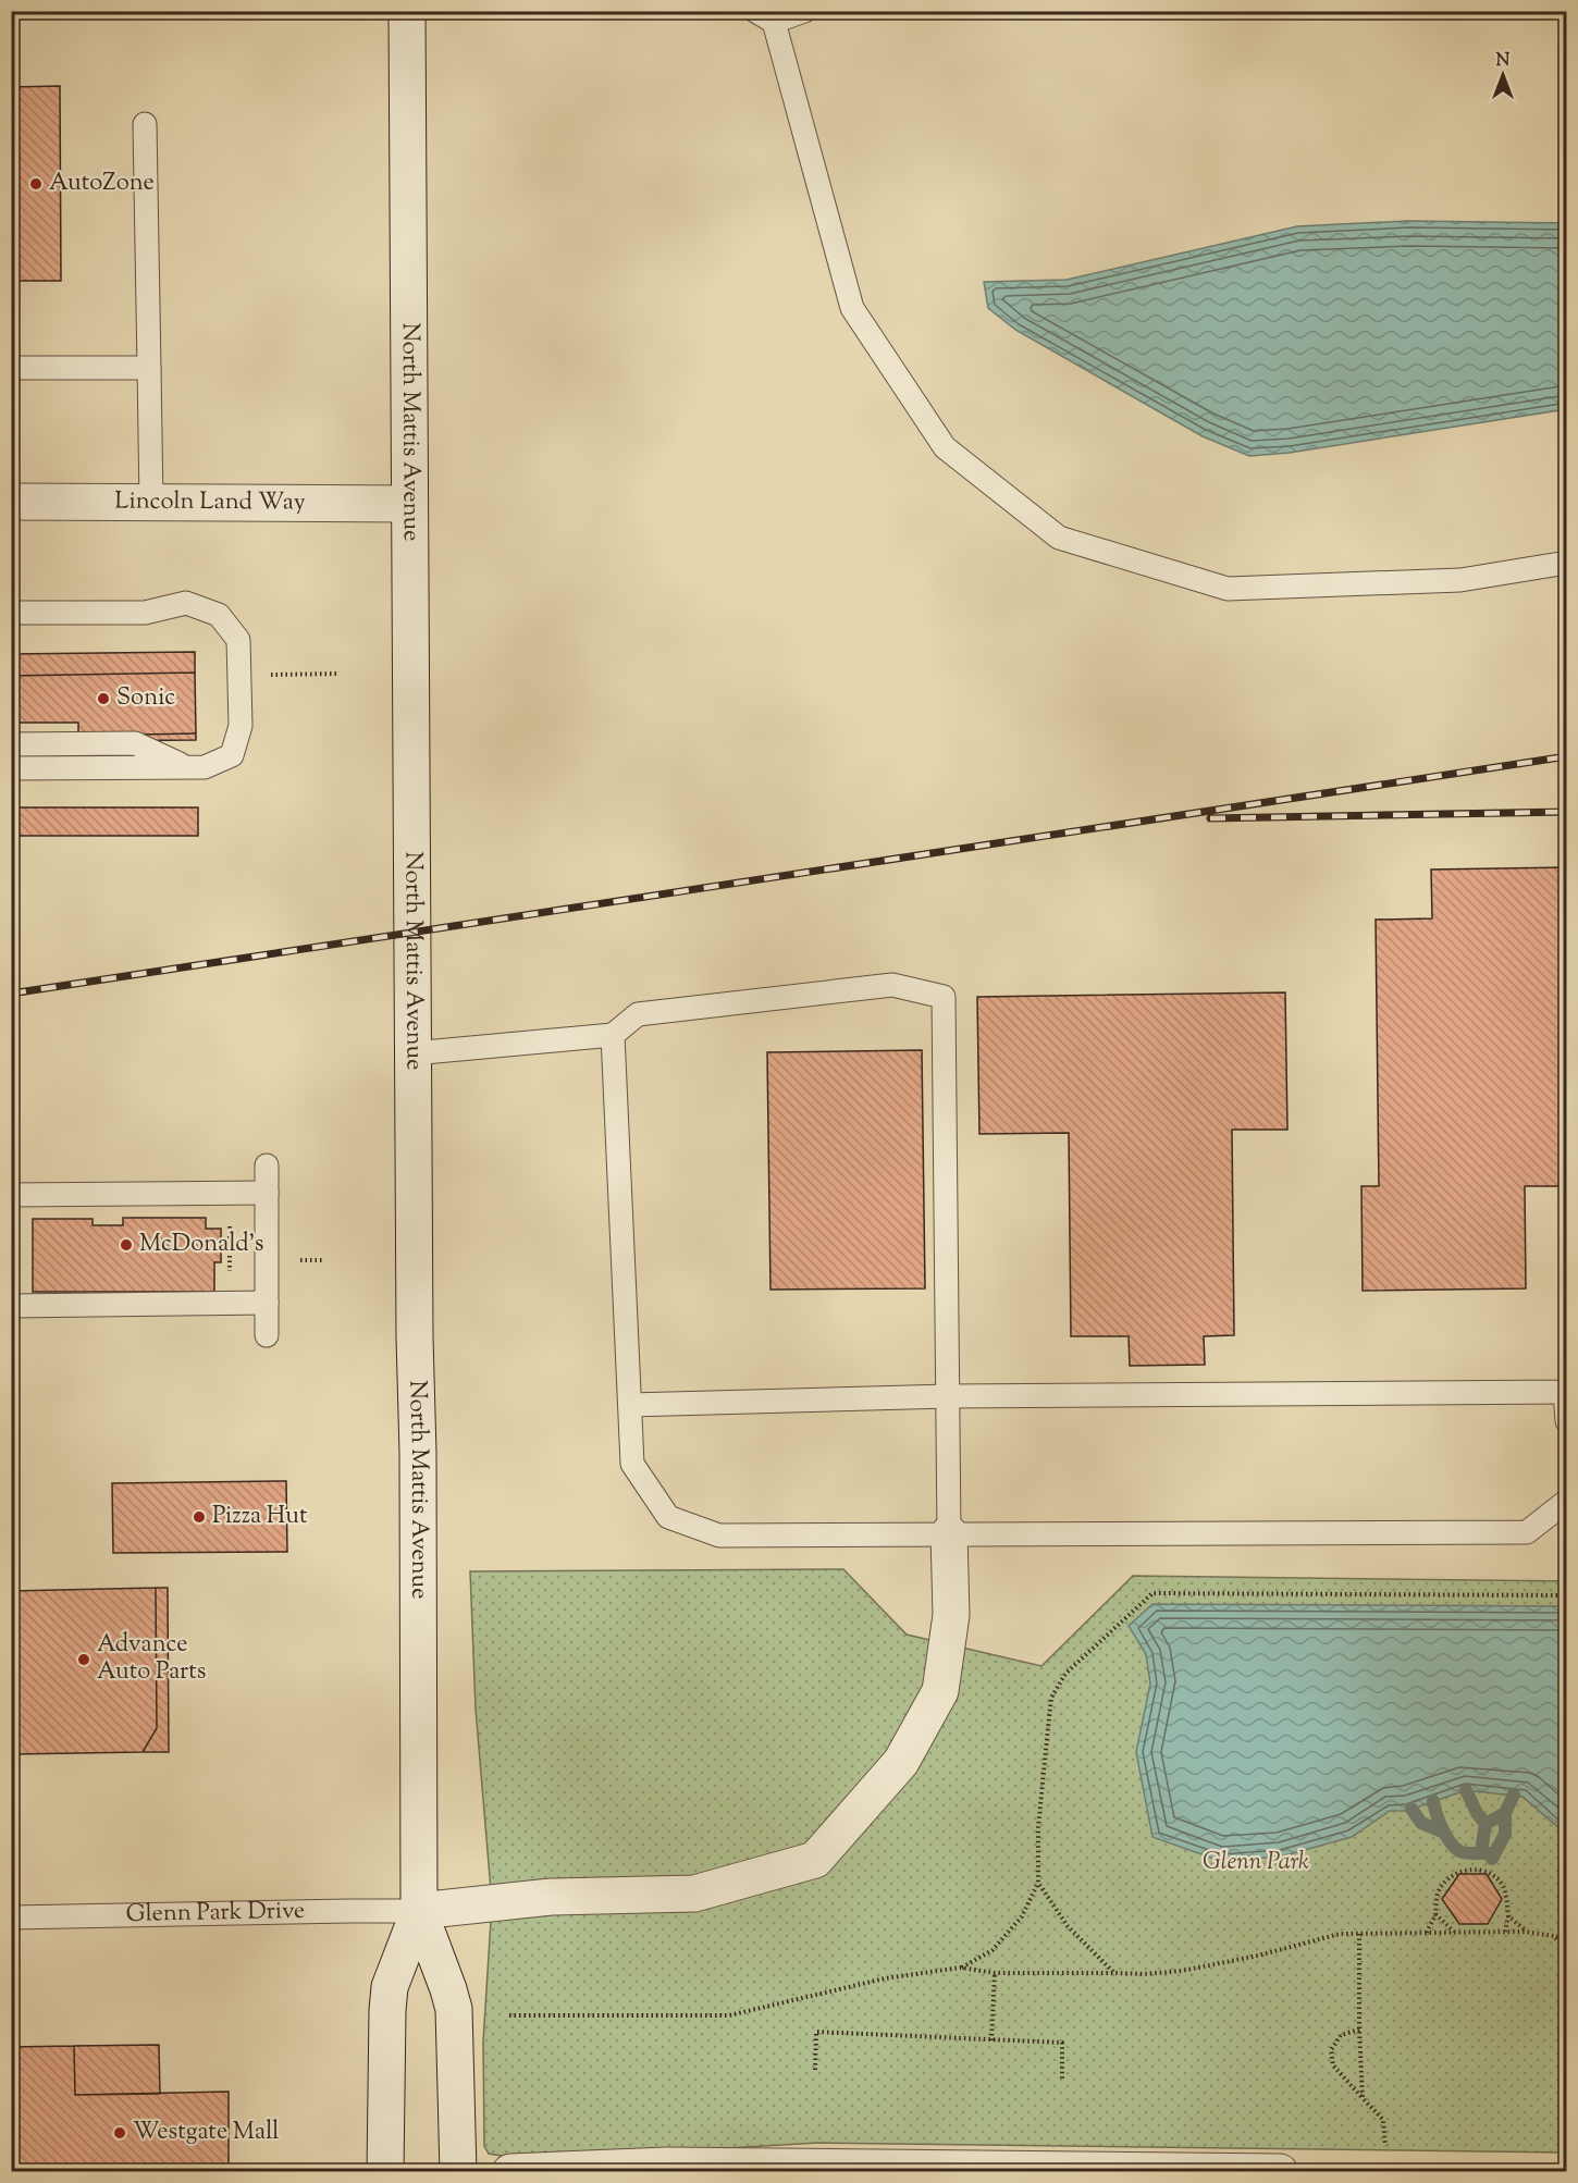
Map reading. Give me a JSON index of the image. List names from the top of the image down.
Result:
{
  "streets": {
    "main road": ["North Mattis Avenue", "Lincoln Land Way"],
    "lane": ["Glenn Park Drive"]
  },
  "crossings": [
    ["North Mattis Avenue", "Lincoln Land Way"],
    ["North Mattis Avenue", "Glenn Park Drive"]
  ],
  "parks": ["Glenn Park"],
  "places": [
    "AutoZone",
    "Sonic",
    "McDonald's",
    "Pizza Hut",
    "Advance Auto Parts",
    "Westgate Mall"
  ],
  "north": "top"
}
